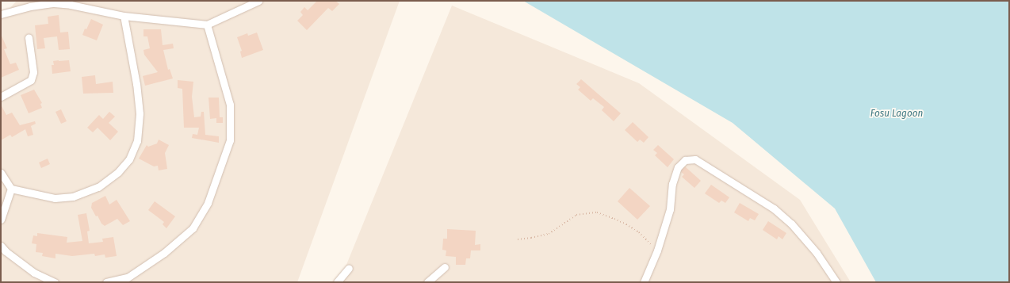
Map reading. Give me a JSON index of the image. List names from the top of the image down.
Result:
{
  "water": ["Fosu Lagoon"]
}
